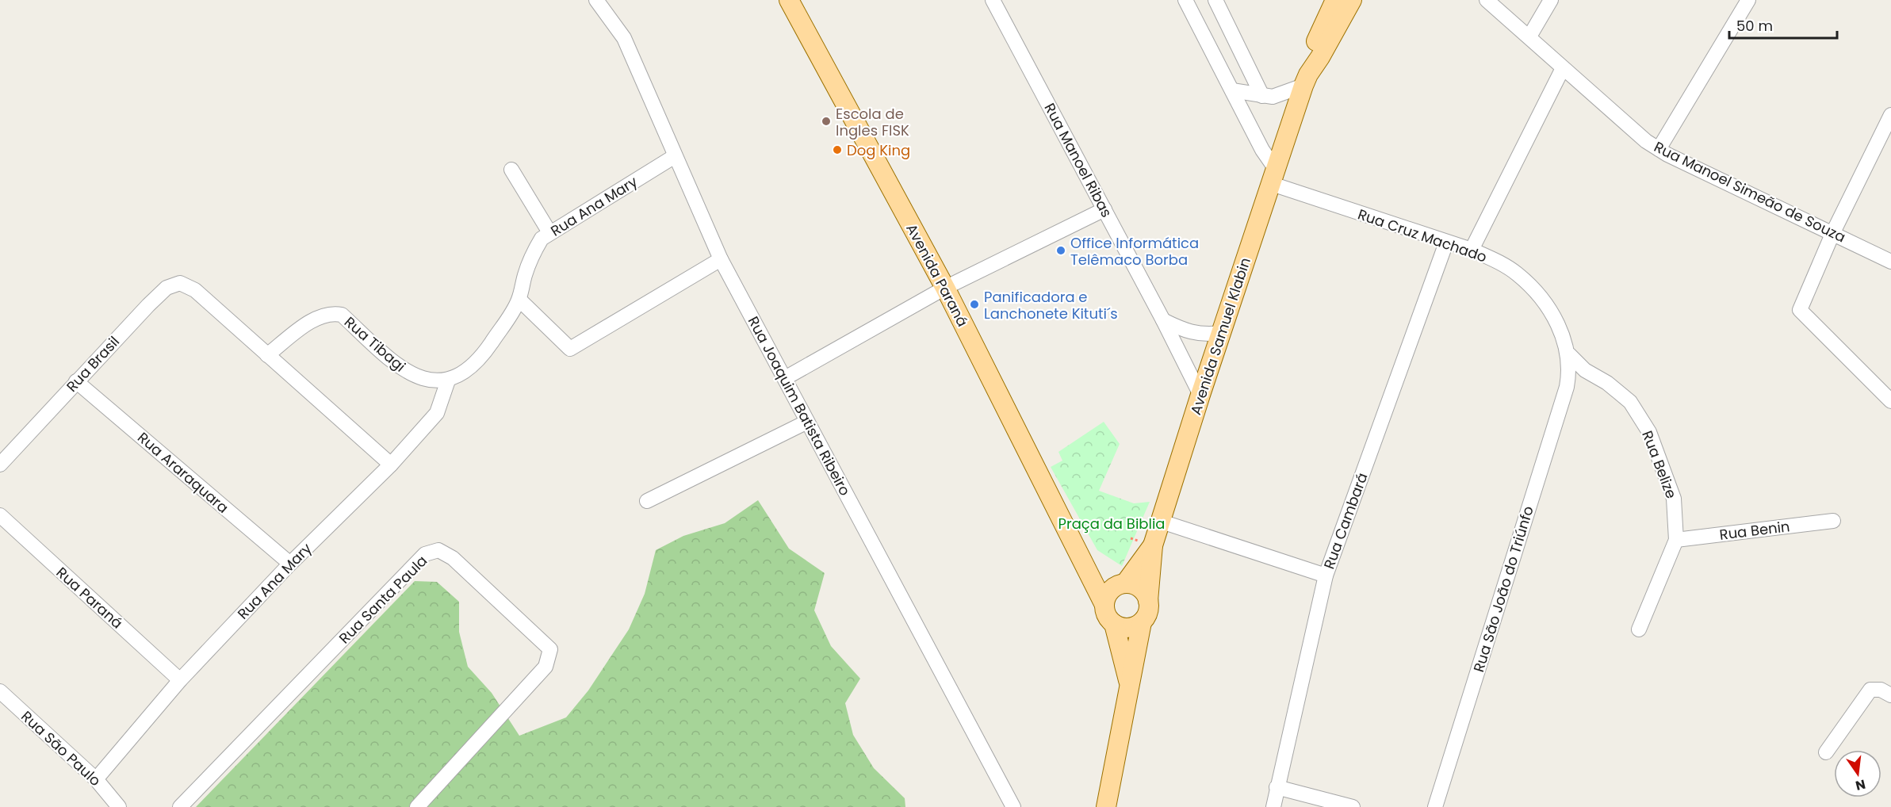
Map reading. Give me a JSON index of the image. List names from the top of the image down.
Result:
{
  "streets": {
    "main road": ["Avenida Paraná", "Avenida Samuel Klabin"],
    "street": [
      "Rua Manoel Ribas",
      "Rua Manoel Simeão de Souza",
      "Rua Ana Mary",
      "Rua Cruz Machado",
      "Rua Tibagi",
      "Rua Brasil",
      "Rua Joaquim Batista Ribeiro",
      "Rua Belize",
      "Rua Araraquara",
      "Rua Cambará",
      "Rua Benin",
      "Rua São João do Triúnfo",
      "Rua Paraná",
      "Rua Santa Paula",
      "Rua São Paulo"
    ]
  },
  "crossings": [
    ["Rua Manoel Ribas", "Avenida Samuel Klabin"],
    ["Rua Ana Mary", "Rua Tibagi"],
    ["Rua Ana Mary", "Rua Joaquim Batista Ribeiro"],
    ["Rua Ana Mary", "Rua Araraquara"],
    ["Rua Ana Mary", "Rua Paraná"],
    ["Rua Ana Mary", "Rua São Paulo"],
    ["Rua Cruz Machado", "Avenida Samuel Klabin"],
    ["Rua Cruz Machado", "Rua Belize"],
    ["Rua Cruz Machado", "Rua Cambará"],
    ["Rua Cruz Machado", "Rua São João do Triúnfo"],
    ["Avenida Paraná", "Avenida Samuel Klabin"],
    ["Rua Tibagi", "Rua Brasil"],
    ["Rua Brasil", "Rua Araraquara"],
    ["Rua Belize", "Rua Benin"]
  ],
  "parks": ["Praça da Biblia"],
  "places": [
    "Escola de Ingles FISK",
    "Dog King",
    "Office Informática Telêmaco Borba",
    "Panificadora e Lanchonete Kituti´s"
  ],
  "scale_bar": "50 m",
  "north": "bottom"
}
